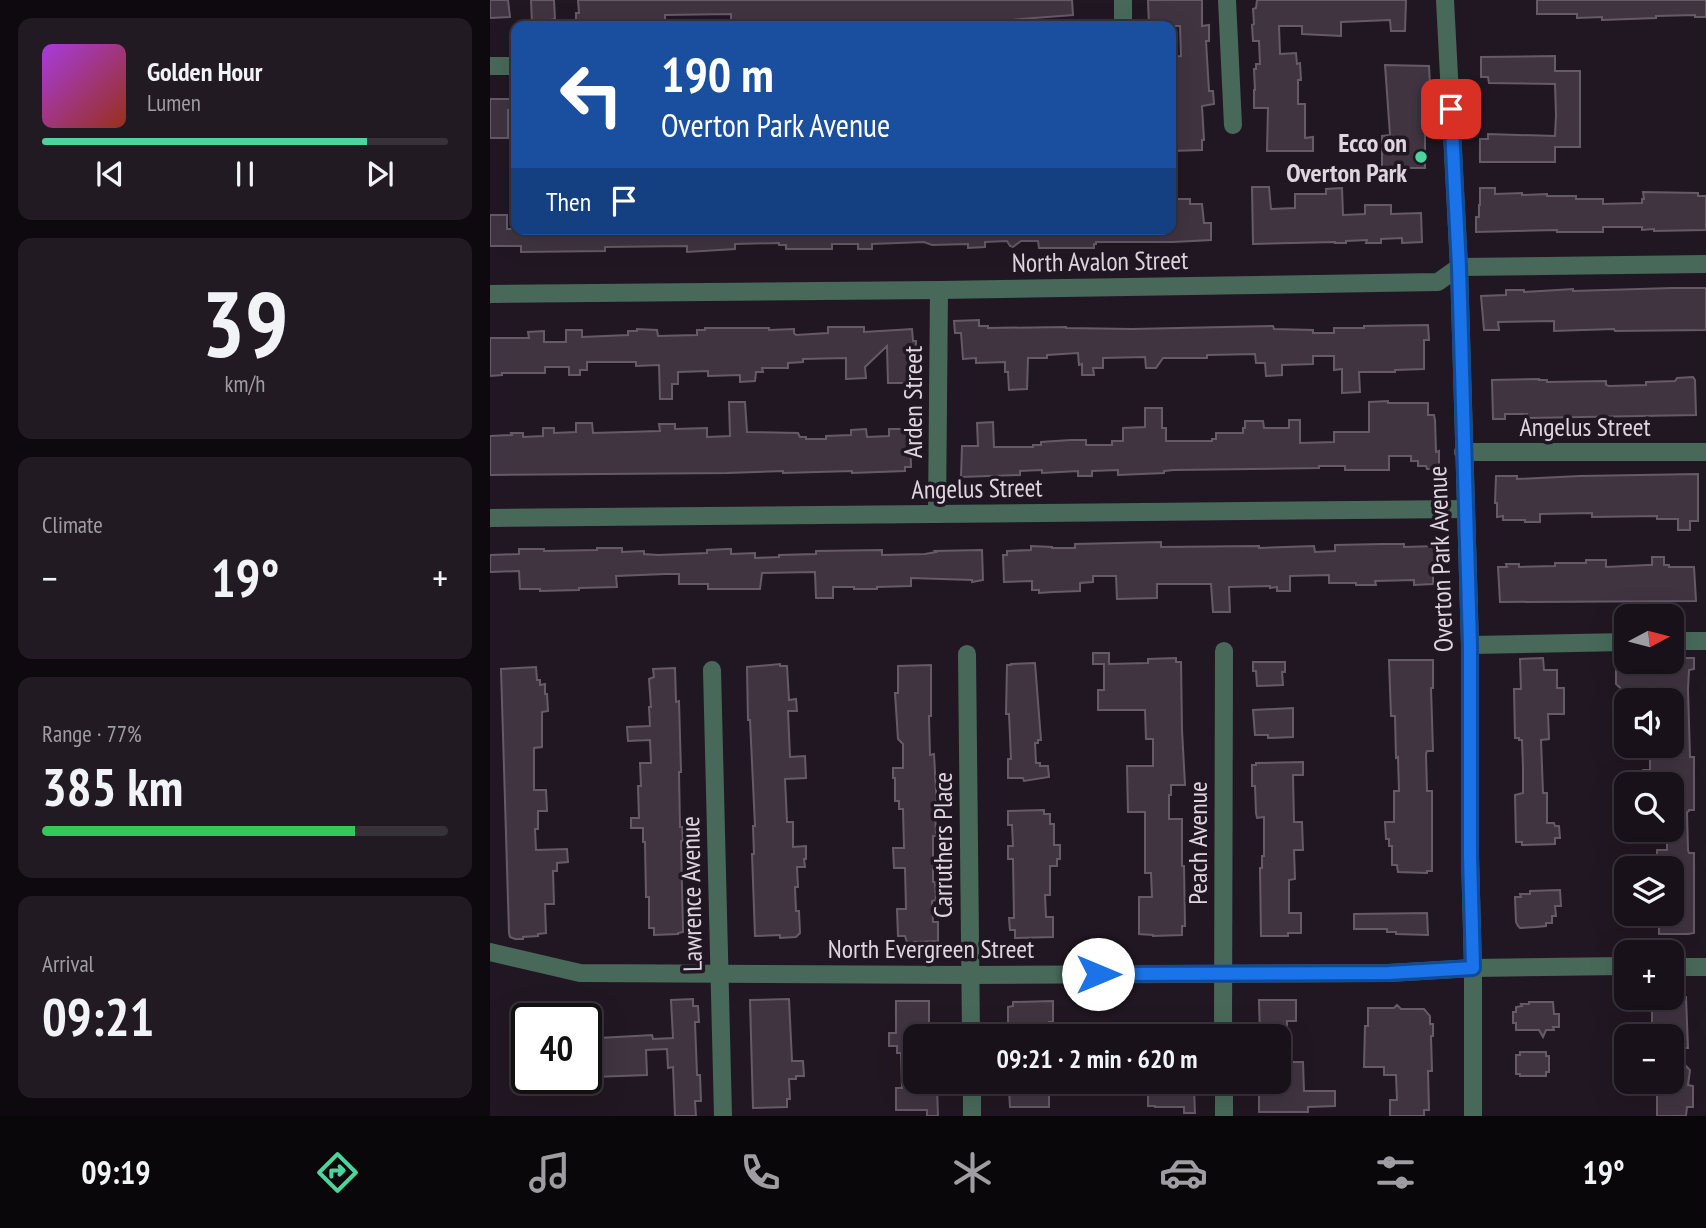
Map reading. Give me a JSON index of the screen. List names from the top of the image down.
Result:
{
  "streets": {
    "street": [
      "North Avalon Street",
      "Arden Street",
      "Angelus Street",
      "Overton Park Avenue",
      "Peach Avenue",
      "Carruthers Place",
      "Lawrence Avenue",
      "North Evergreen Street"
    ]
  },
  "crossings": [
    ["North Avalon Street", "Arden Street"],
    ["North Avalon Street", "Overton Park Avenue"],
    ["Arden Street", "Angelus Street"],
    ["Angelus Street", "Overton Park Avenue"],
    ["Overton Park Avenue", "North Evergreen Street"],
    ["Peach Avenue", "North Evergreen Street"],
    ["Carruthers Place", "North Evergreen Street"],
    ["Lawrence Avenue", "North Evergreen Street"]
  ],
  "places": ["Ecco on Overton Park"],
  "north": "right",
  "page": {
    "turn": ["190 m", "Overton Park Avenue"],
    "song": ["Golden Hour", "Lumen"],
    "then": "Then",
    "tile": [
      ["39", "km/h"],
      "Climate",
      ["Range · 77%", "385 km"],
      ["Arrival", "09:21"]
    ],
    "heat": ["−", "19°", "+"],
    "map_buttons": ["+", "−"],
    "limit": "40",
    "trip": "09:21 · 2 min · 620 m",
    "tabs": ["09:19", "19°"]
  }
}
